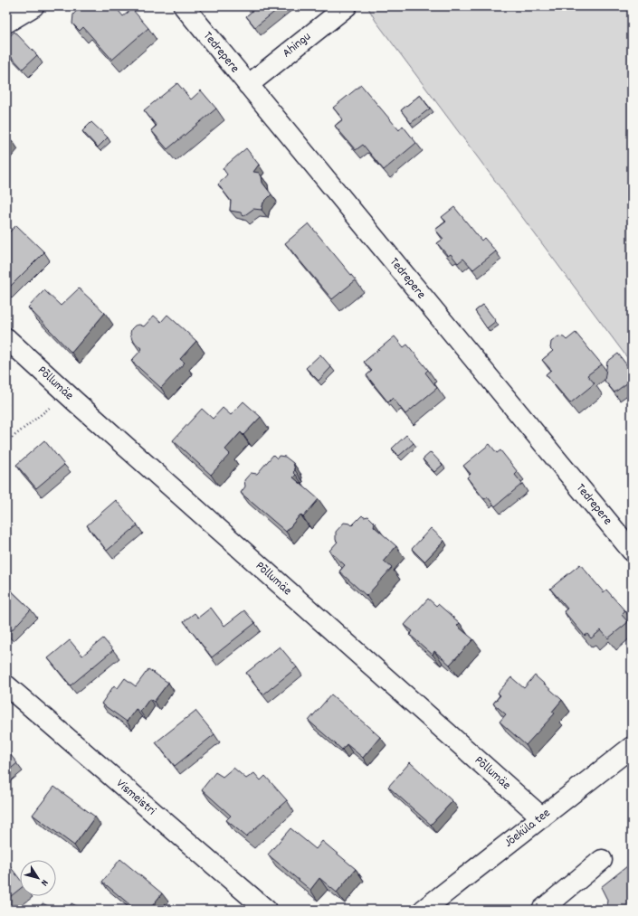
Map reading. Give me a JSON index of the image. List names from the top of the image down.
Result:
{
  "streets": {
    "street": [
      "Ahingu",
      "Tedrepere",
      "Põllumäe",
      "Vismeistri",
      "Jõeküla tee"
    ]
  },
  "crossings": [
    ["Ahingu", "Tedrepere"],
    ["Põllumäe", "Jõeküla tee"]
  ],
  "north": "bottom right"
}
